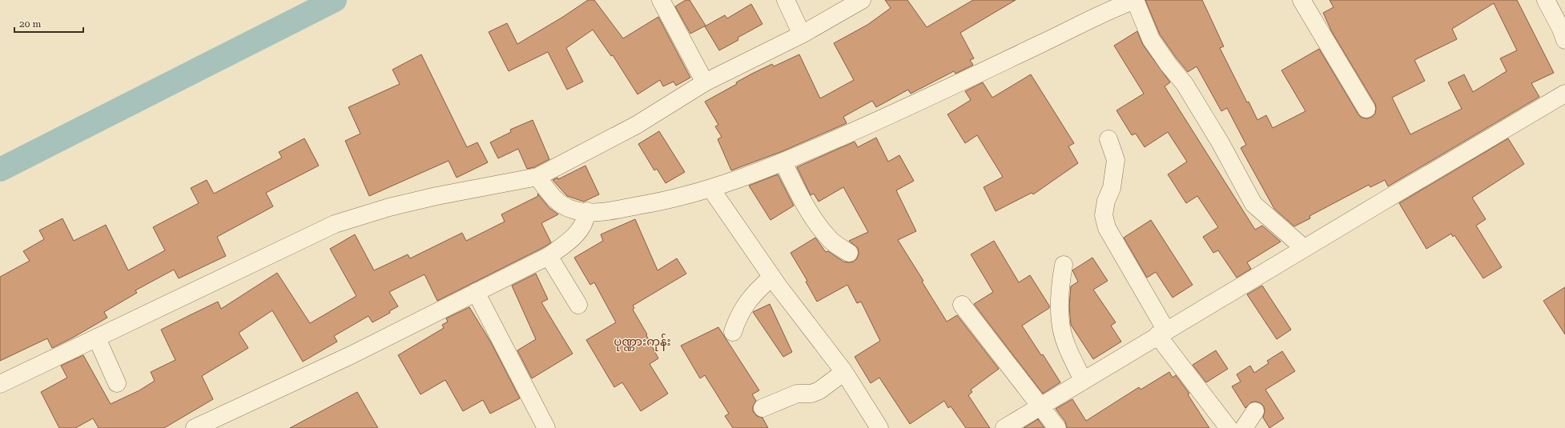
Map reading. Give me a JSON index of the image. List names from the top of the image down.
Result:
{
  "districts": ["ပုဏ္ဏားကုန်း"],
  "scale_bar": "20 m"
}
